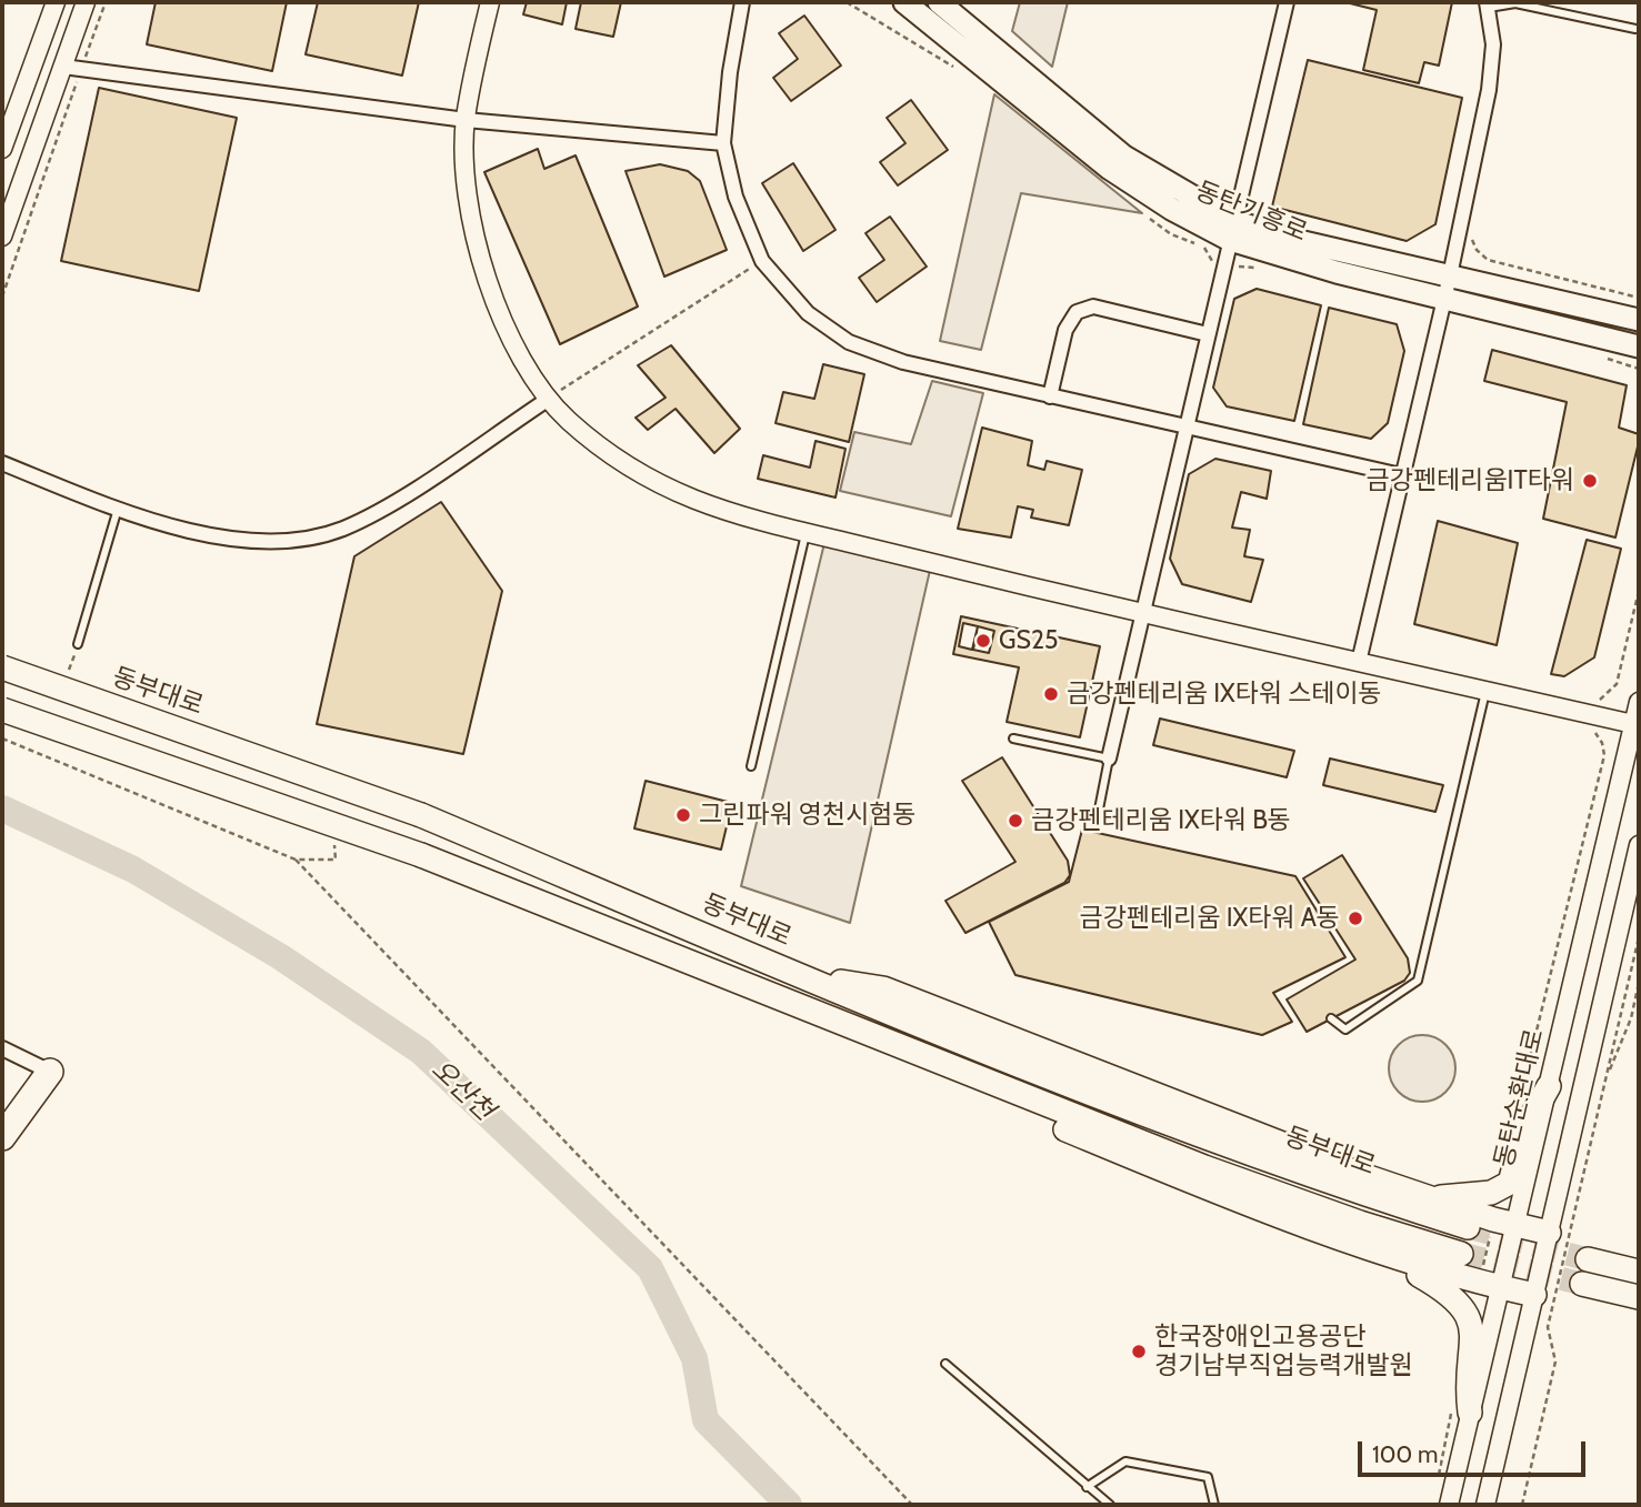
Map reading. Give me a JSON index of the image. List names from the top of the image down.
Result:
{
  "streets": {
    "highway": ["동부대로"],
    "main road": ["동탄기흥로"],
    "street": ["동탄순환대로"]
  },
  "water": ["오산천"],
  "places": [
    "금강펜테리움IT타워",
    "GS25",
    "금강펜테리움 IX타워 스테이동",
    "그린파워 영천시험동",
    "금강펜테리움 IX타워 B동",
    "금강펜테리움 IX타워 A동",
    "한국장애인고용공단 경기남부직업능력개발원"
  ],
  "scale_bar": "100 m"
}
